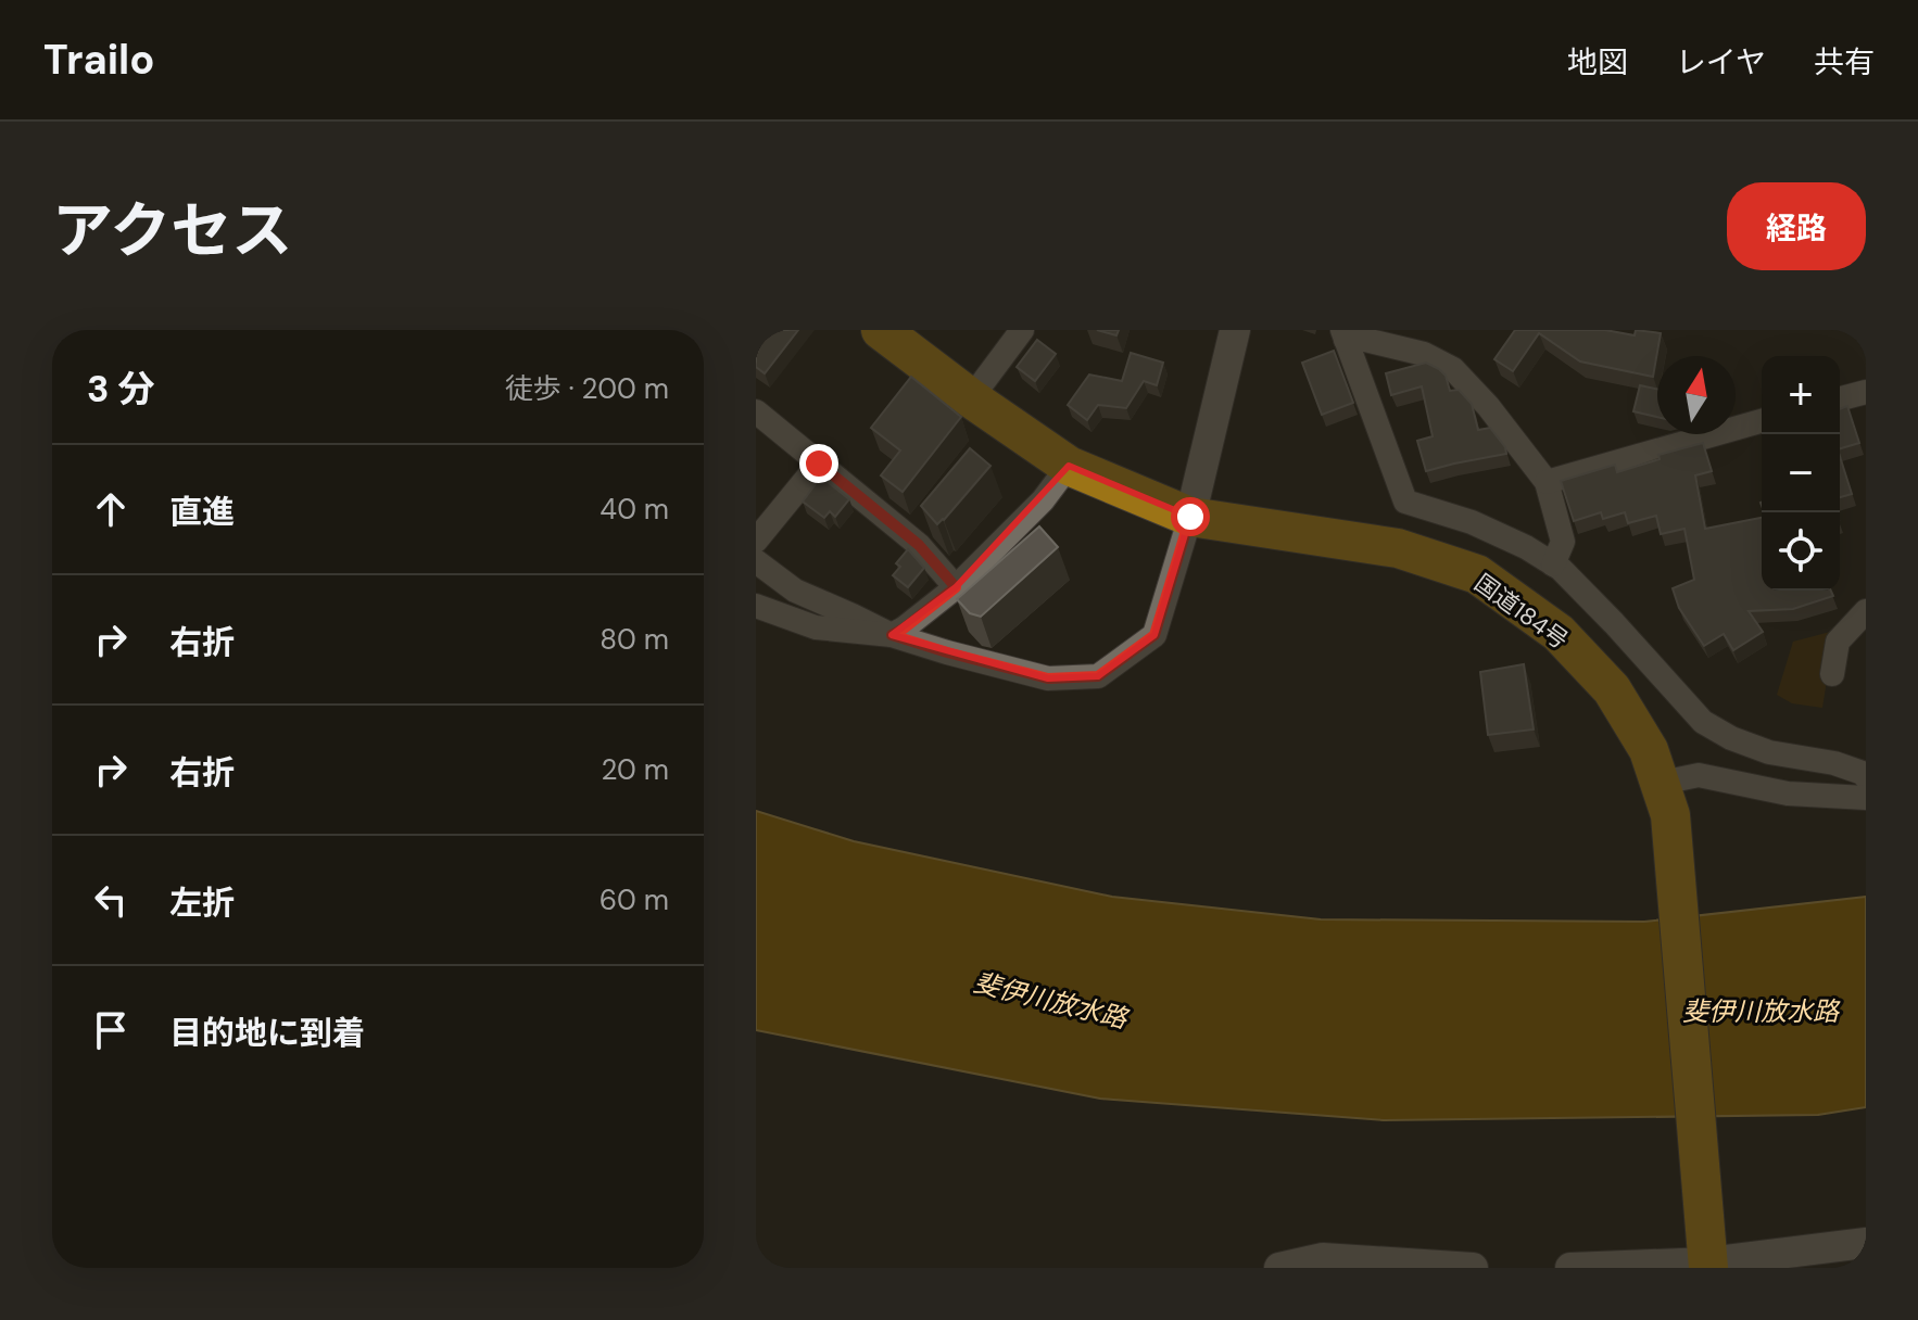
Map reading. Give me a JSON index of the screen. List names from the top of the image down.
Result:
{
  "streets": {
    "highway": ["国道184号"]
  },
  "water": ["斐伊川放水路"],
  "north": "top",
  "page": {
    "header": "Trailo",
    "nav": ["地図", "レイヤ", "共有"],
    "title": "アクセス",
    "buttons": "経路",
    "heading": ["3 分", "徒歩 · 200 m"],
    "map_buttons": ["+", "−"],
    "list": [
      ["直進", "40 m"],
      ["右折", "80 m"],
      ["右折", "20 m"],
      ["左折", "60 m"],
      "目的地に到着"
    ]
  }
}
